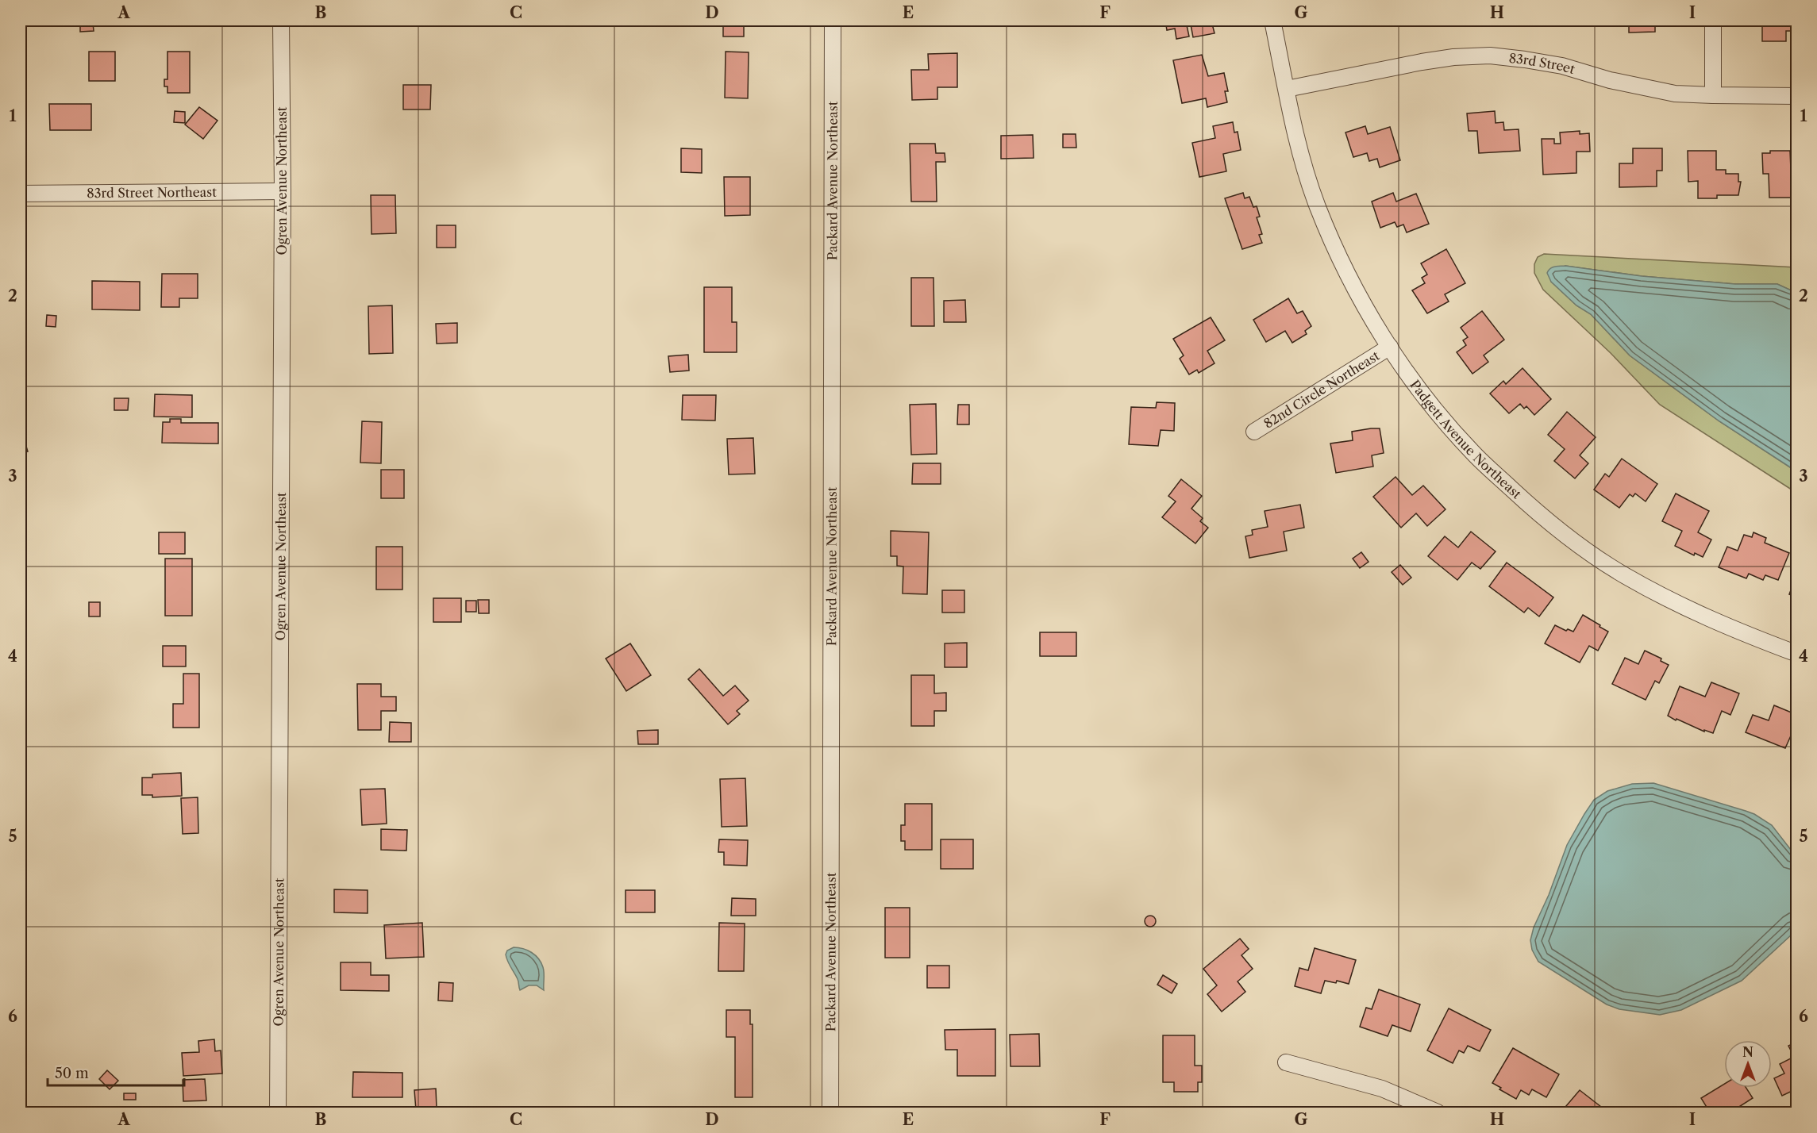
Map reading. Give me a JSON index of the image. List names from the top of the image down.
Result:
{
  "streets": {
    "street": [
      "83rd Street",
      "Ogren Avenue Northeast",
      "Packard Avenue Northeast",
      "83rd Street Northeast",
      "82nd Circle Northeast",
      "Padgett Avenue Northeast"
    ]
  },
  "crossings": [
    ["83rd Street", "Padgett Avenue Northeast"],
    ["Ogren Avenue Northeast", "83rd Street Northeast"],
    ["82nd Circle Northeast", "Padgett Avenue Northeast"]
  ],
  "scale_bar": "50 m",
  "north": "top",
  "grid": {
    "columns": [
      "A",
      "B",
      "C",
      "D",
      "E",
      "F",
      "G",
      "H",
      "I"
    ],
    "rows": [
      "1",
      "2",
      "3",
      "4",
      "5",
      "6"
    ]
  }
}
